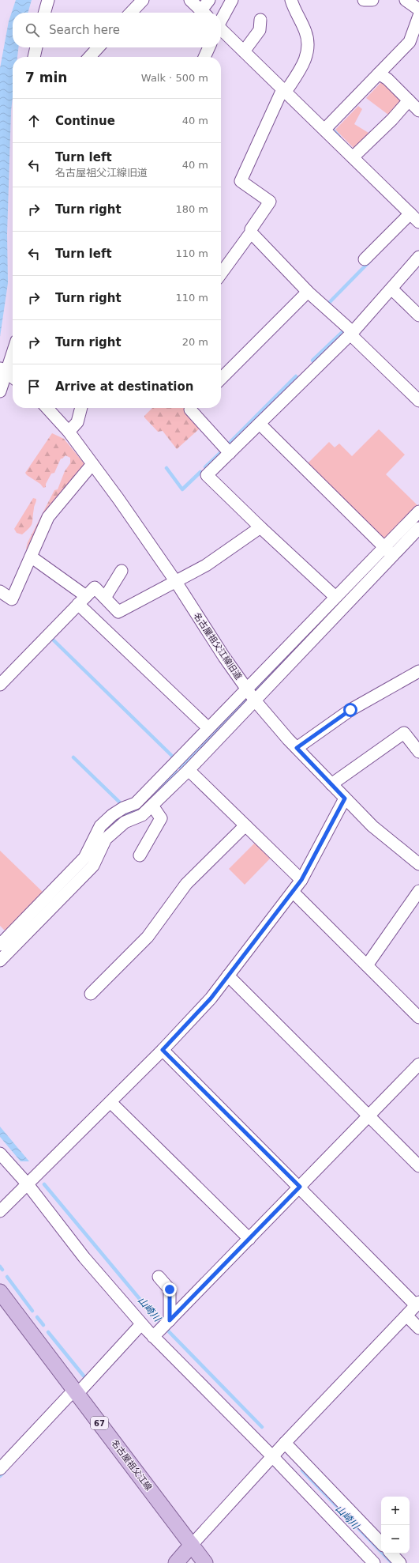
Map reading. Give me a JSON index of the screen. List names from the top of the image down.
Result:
{
  "streets": {
    "main road": ["67", "名古屋祖父江線"],
    "street": ["名古屋祖父江線旧道"]
  },
  "water": ["山崎川"],
  "page": {
    "search": "Search here",
    "heading": ["7 min", "Walk · 500 m"],
    "list": [
      ["Continue", "40 m"],
      ["Turn left", "名古屋祖父江線旧道", "40 m"],
      ["Turn right", "180 m"],
      ["Turn left", "110 m"],
      ["Turn right", "110 m"],
      ["Turn right", "20 m"],
      "Arrive at destination"
    ],
    "map_buttons": ["+", "−"]
  }
}
